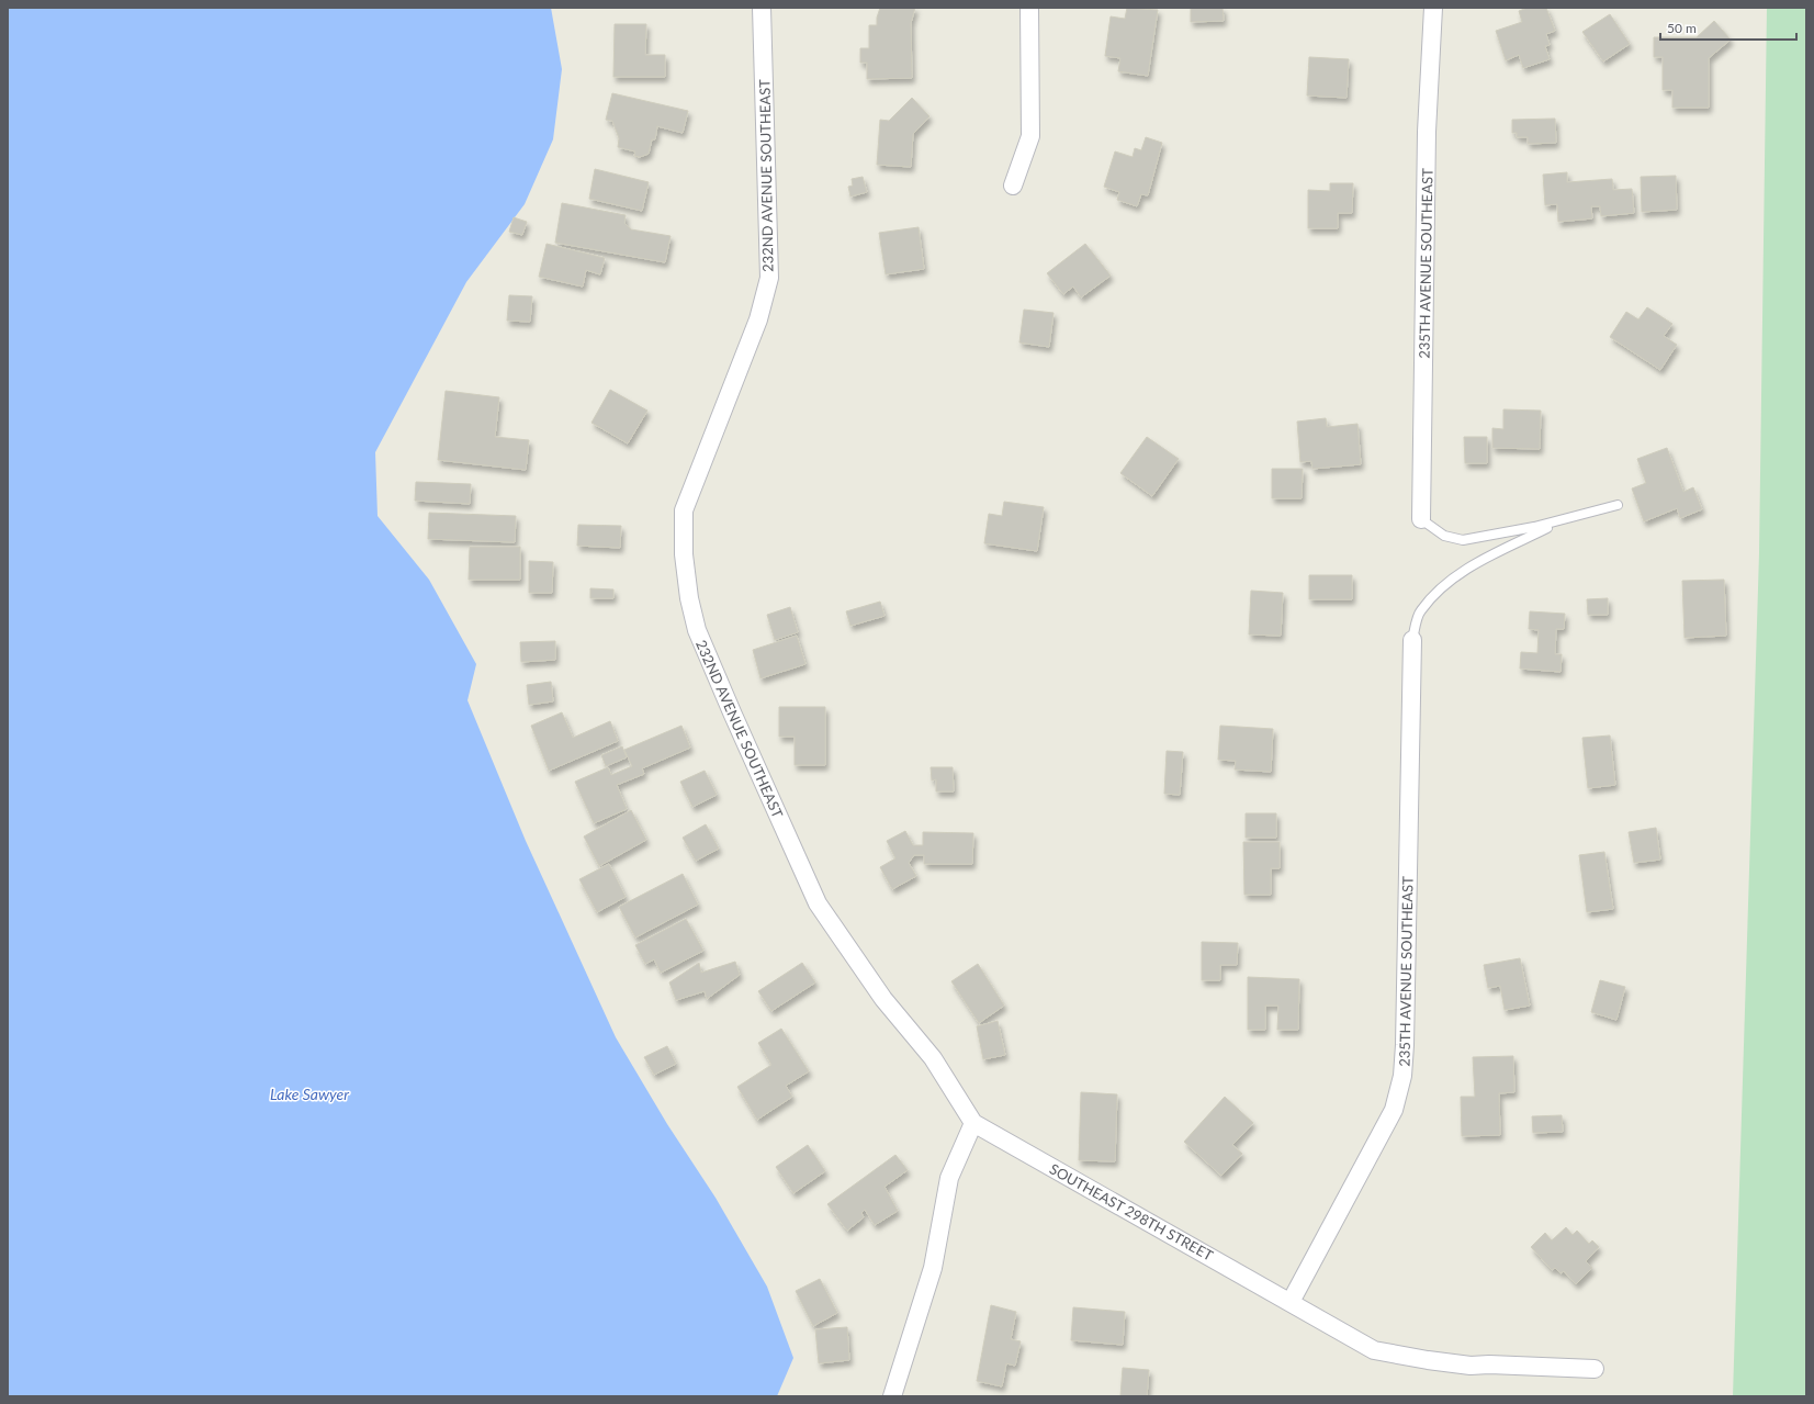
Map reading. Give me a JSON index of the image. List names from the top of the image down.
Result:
{
  "streets": {
    "street": ["232ND AVENUE SOUTHEAST", "235TH AVENUE SOUTHEAST", "SOUTHEAST 298TH STREET"]
  },
  "crossings": [
    ["232ND AVENUE SOUTHEAST", "SOUTHEAST 298TH STREET"],
    ["235TH AVENUE SOUTHEAST", "SOUTHEAST 298TH STREET"]
  ],
  "water": ["Lake Sawyer"],
  "scale_bar": "50 m"
}
